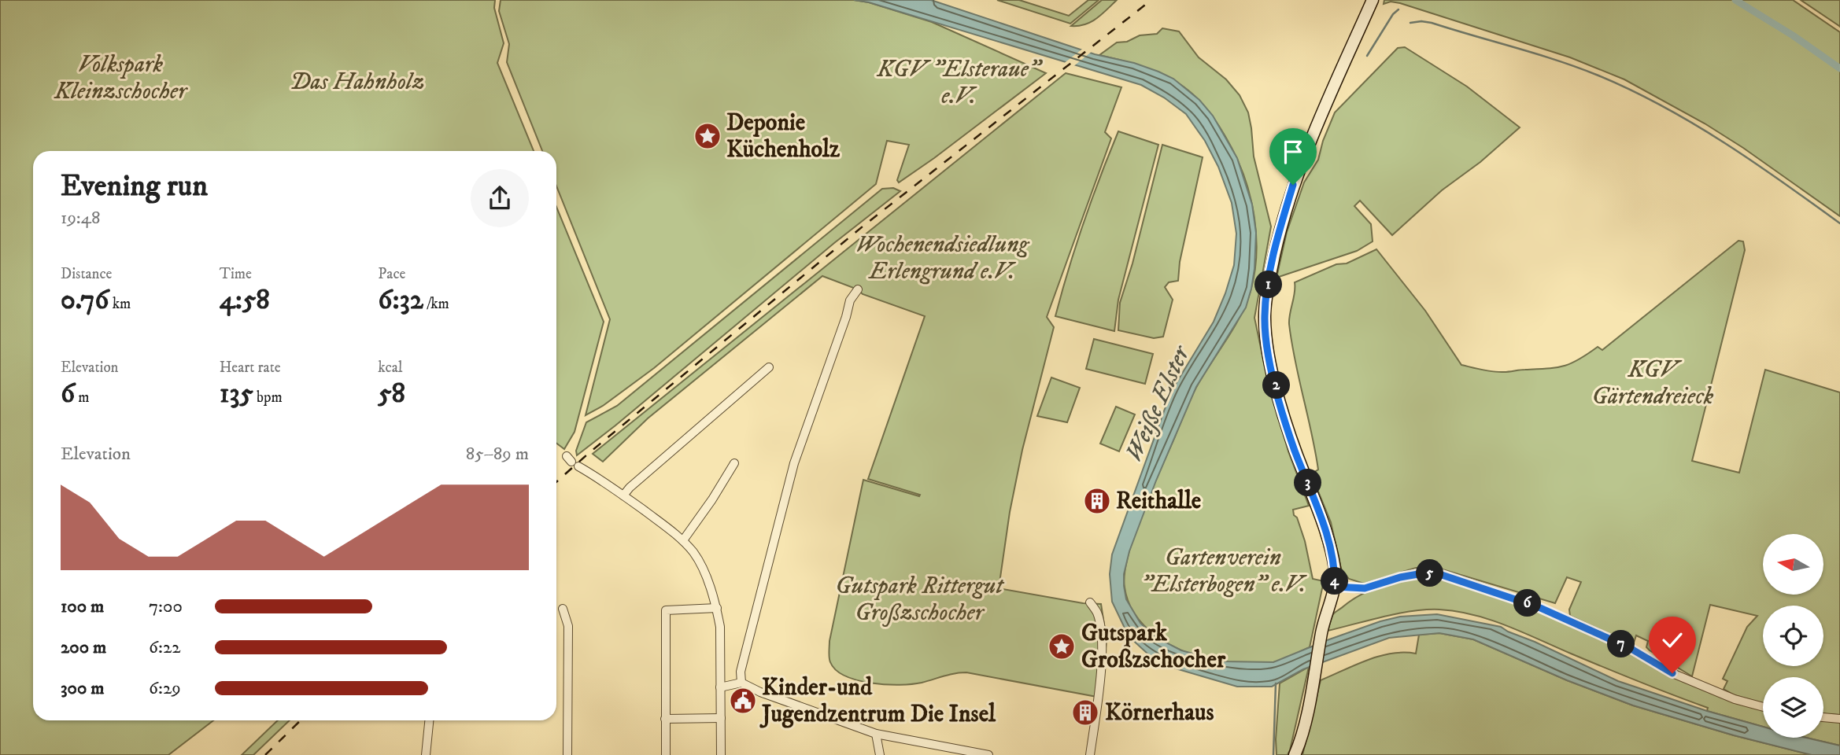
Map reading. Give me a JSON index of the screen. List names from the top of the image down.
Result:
{
  "water": ["Weiße Elster"],
  "parks": [
    "Volkspark Kleinzschocher",
    "KGV \"Elsteraue\" e.V.",
    "Das Hahnholz",
    "Wochenendsiedlung Erlengrund e.V.",
    "KGV Gärtendreieck",
    "Gartenverein \"Elsterbogen\" e.V.",
    "Gutspark Rittergut Großzschocher"
  ],
  "places": {
    "place": ["Deponie Küchenholz", "Gutspark Großzschocher"],
    "building": ["Reithalle", "Körnerhaus"],
    "public building": ["Kinder-und Jugendzentrum Die Insel"]
  },
  "north": "left",
  "page": {
    "heading": ["Evening run", "19:48"],
    "stats": [
      ["Distance", "0.76 km"],
      ["Time", "4:58"],
      ["Pace", "6:32 /km"],
      ["Elevation", "6 m"],
      ["Heart rate", "135 bpm"],
      ["kcal", "58"]
    ],
    "pins": [
      "1",
      "2",
      "3",
      "5",
      "4",
      "6",
      "7"
    ],
    "chart": ["Elevation", "85–89 m"],
    "list": [
      {
        "name": "100 m",
        "note": "7:00"
      },
      {
        "name": "200 m",
        "note": "6:22"
      },
      {
        "name": "300 m",
        "note": "6:29"
      }
    ]
  }
}
